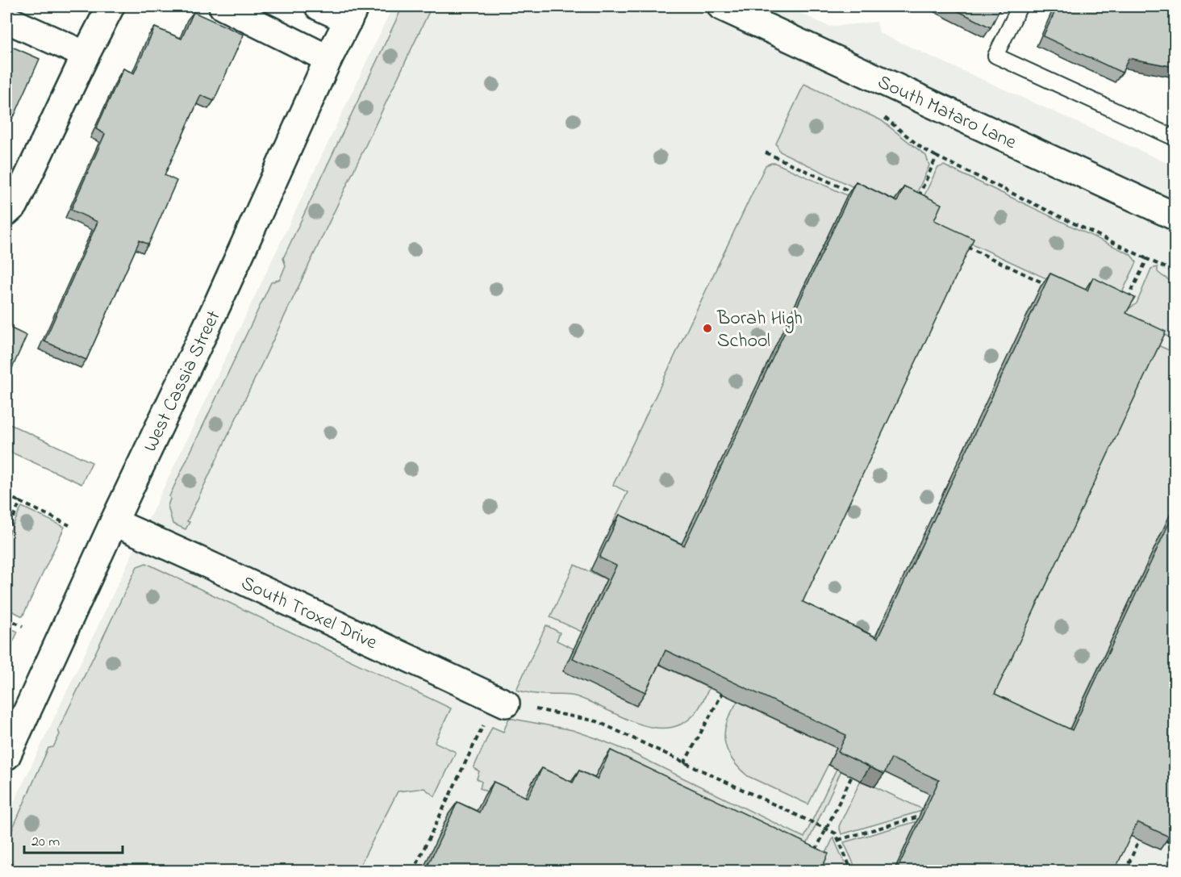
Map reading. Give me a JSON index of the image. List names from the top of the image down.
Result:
{
  "streets": {
    "street": ["South Mataro Lane", "West Cassia Street", "South Troxel Drive"]
  },
  "crossings": [
    ["West Cassia Street", "South Troxel Drive"]
  ],
  "places": ["Borah High School"],
  "scale_bar": "20 m"
}
